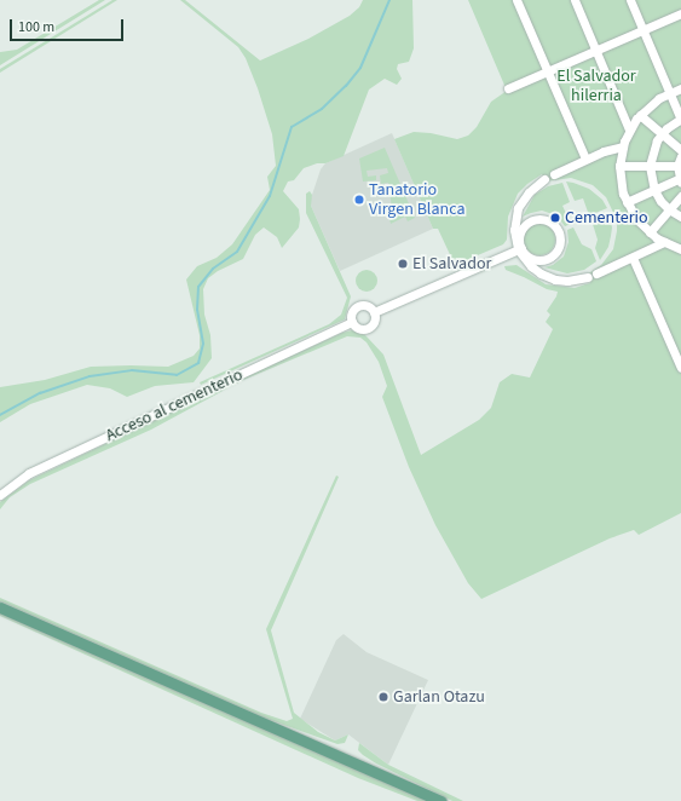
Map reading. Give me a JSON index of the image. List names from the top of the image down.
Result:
{
  "streets": {
    "street": ["Acceso al cementerio"]
  },
  "parks": ["El Salvador hilerria"],
  "places": [
    "Tanatorio Virgen Blanca",
    "Cementerio",
    "El Salvador",
    "Garlan Otazu"
  ],
  "scale_bar": "100 m"
}
